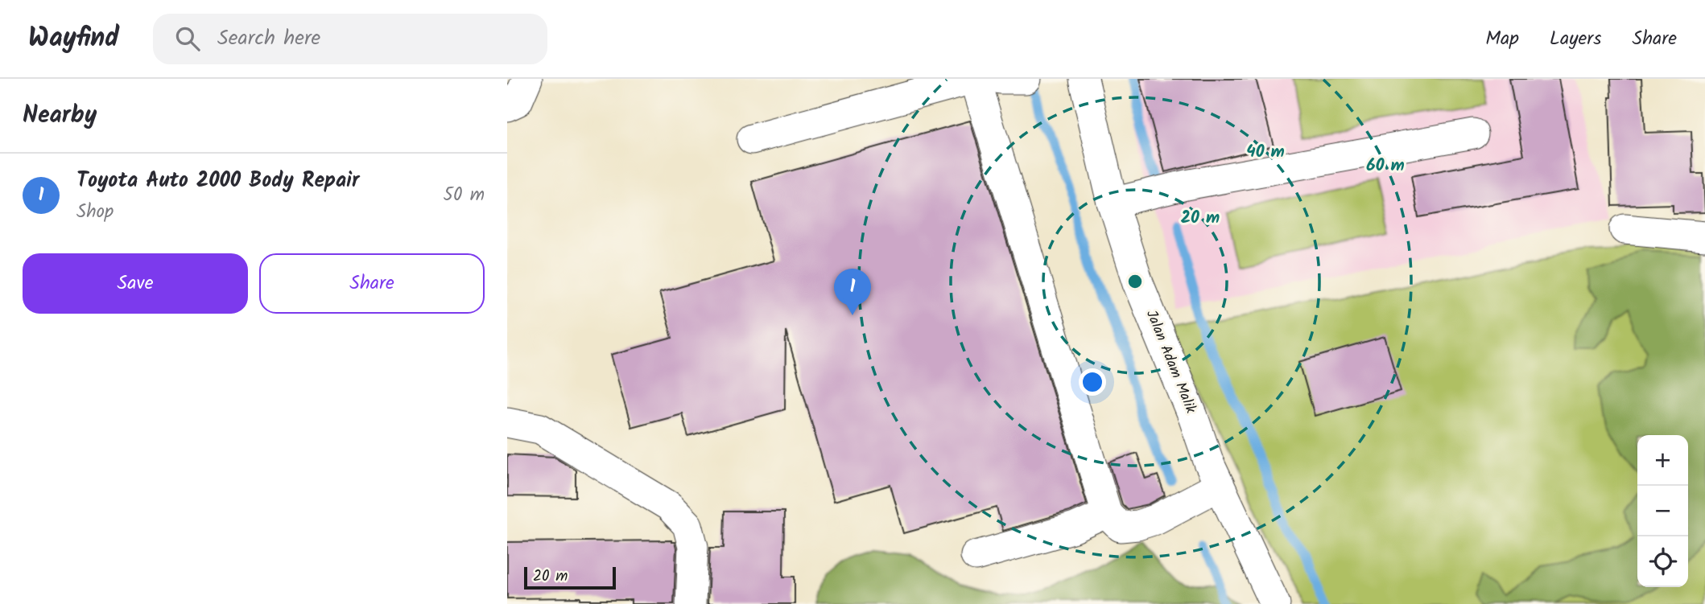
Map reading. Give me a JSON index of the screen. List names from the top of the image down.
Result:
{
  "streets": {
    "street": ["Jalan Adam Malik"]
  },
  "scale_bar": "20 m",
  "page": {
    "header": "Wayfind",
    "search": "Search here",
    "nav": ["Map", "Layers", "Share"],
    "heading": "Nearby",
    "list": [
      {
        "mark": "1",
        "name": "Toyota Auto 2000 Body Repair",
        "note": "Shop",
        "value": "50 m"
      }
    ],
    "buttons": ["Save", "Share"],
    "pins": "1",
    "map_buttons": ["+", "−"],
    "scale": "20 m"
  },
  "rings": ["40 m", "60 m", "20 m"]
}
